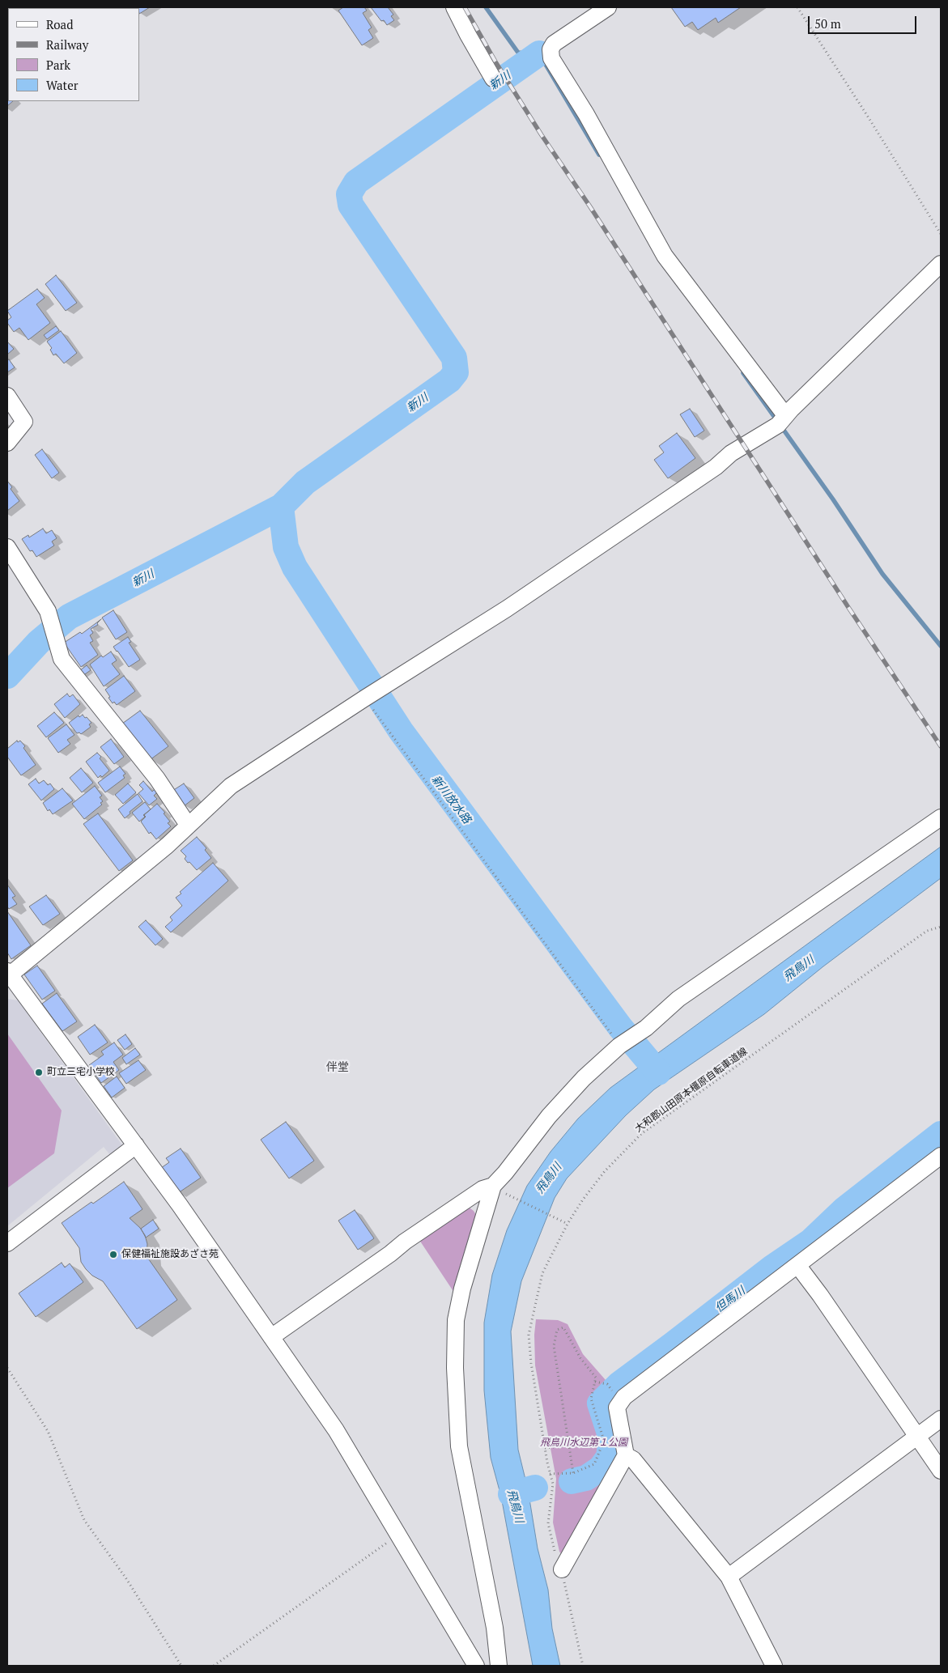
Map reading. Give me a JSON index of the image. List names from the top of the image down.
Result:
{
  "streets": {
    "path": ["大和郡山田原本橿原自転車道線"]
  },
  "districts": ["伴堂"],
  "water": [
    "新川",
    "新川放水路",
    "飛鳥川",
    "但馬川"
  ],
  "parks": ["飛鳥川水辺第１公園"],
  "places": ["町立三宅小学校", "保健福祉施設あざさ苑"],
  "legend": [
    "Road",
    "Railway",
    "Park",
    "Water"
  ],
  "scale_bar": "50 m"
}
